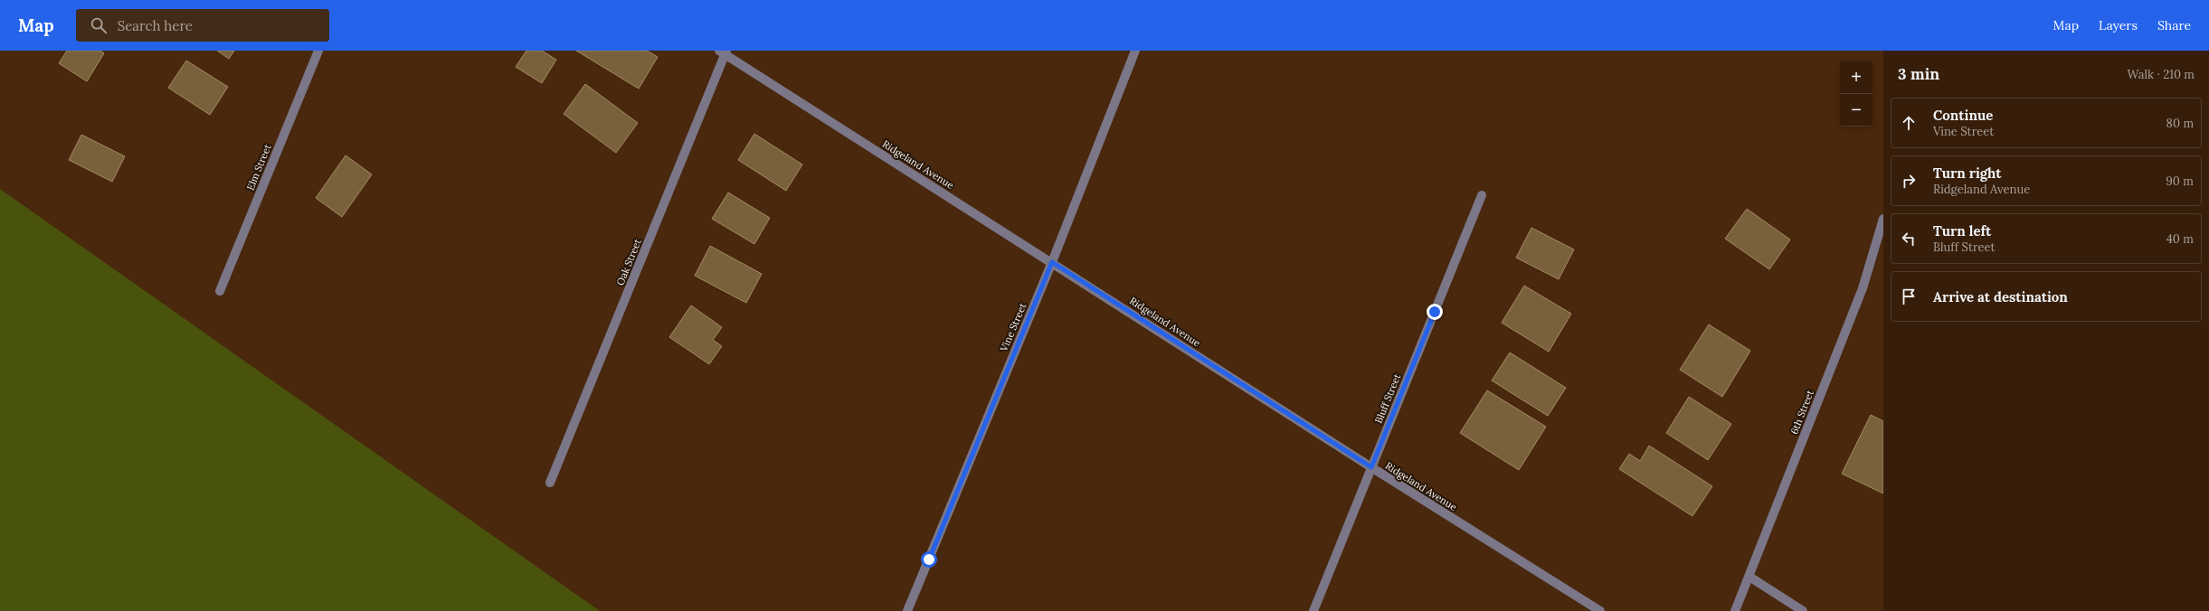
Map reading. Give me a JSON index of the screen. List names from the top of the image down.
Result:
{
  "streets": {
    "street": [
      "Ridgeland Avenue",
      "Elm Street",
      "Oak Street",
      "Vine Street",
      "Bluff Street",
      "6th Street"
    ]
  },
  "crossings": [
    ["Ridgeland Avenue", "Oak Street"],
    ["Ridgeland Avenue", "Vine Street"],
    ["Ridgeland Avenue", "Bluff Street"]
  ],
  "page": {
    "header": "Map",
    "search": "Search here",
    "nav": ["Map", "Layers", "Share"],
    "heading": ["3 min", "Walk · 210 m"],
    "map_buttons": ["+", "−"],
    "list": [
      ["Continue", "Vine Street", "80 m"],
      ["Turn right", "Ridgeland Avenue", "90 m"],
      ["Turn left", "Bluff Street", "40 m"],
      "Arrive at destination"
    ]
  }
}
